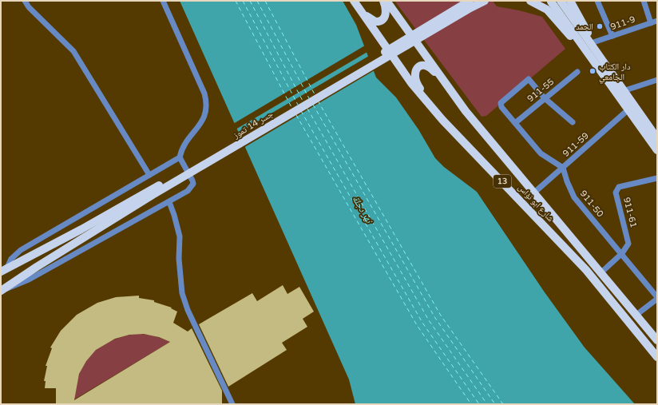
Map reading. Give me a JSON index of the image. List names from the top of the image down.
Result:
{
  "streets": {
    "main road": ["جسر 14 تموز", "13", "شارع ابو نؤاس"],
    "street": [
      "911-9",
      "911-55",
      "911-59",
      "911-50",
      "911-61"
    ]
  },
  "crossings": [
    ["911-59", "شارع ابو نؤاس"],
    ["911-59", "911-50"],
    ["شارع ابو نؤاس", "911-61"],
    ["911-50", "911-61"]
  ],
  "water": ["نهر دجلة"],
  "places": ["الحمد", "دار الكتاب الجامعي"]
}
